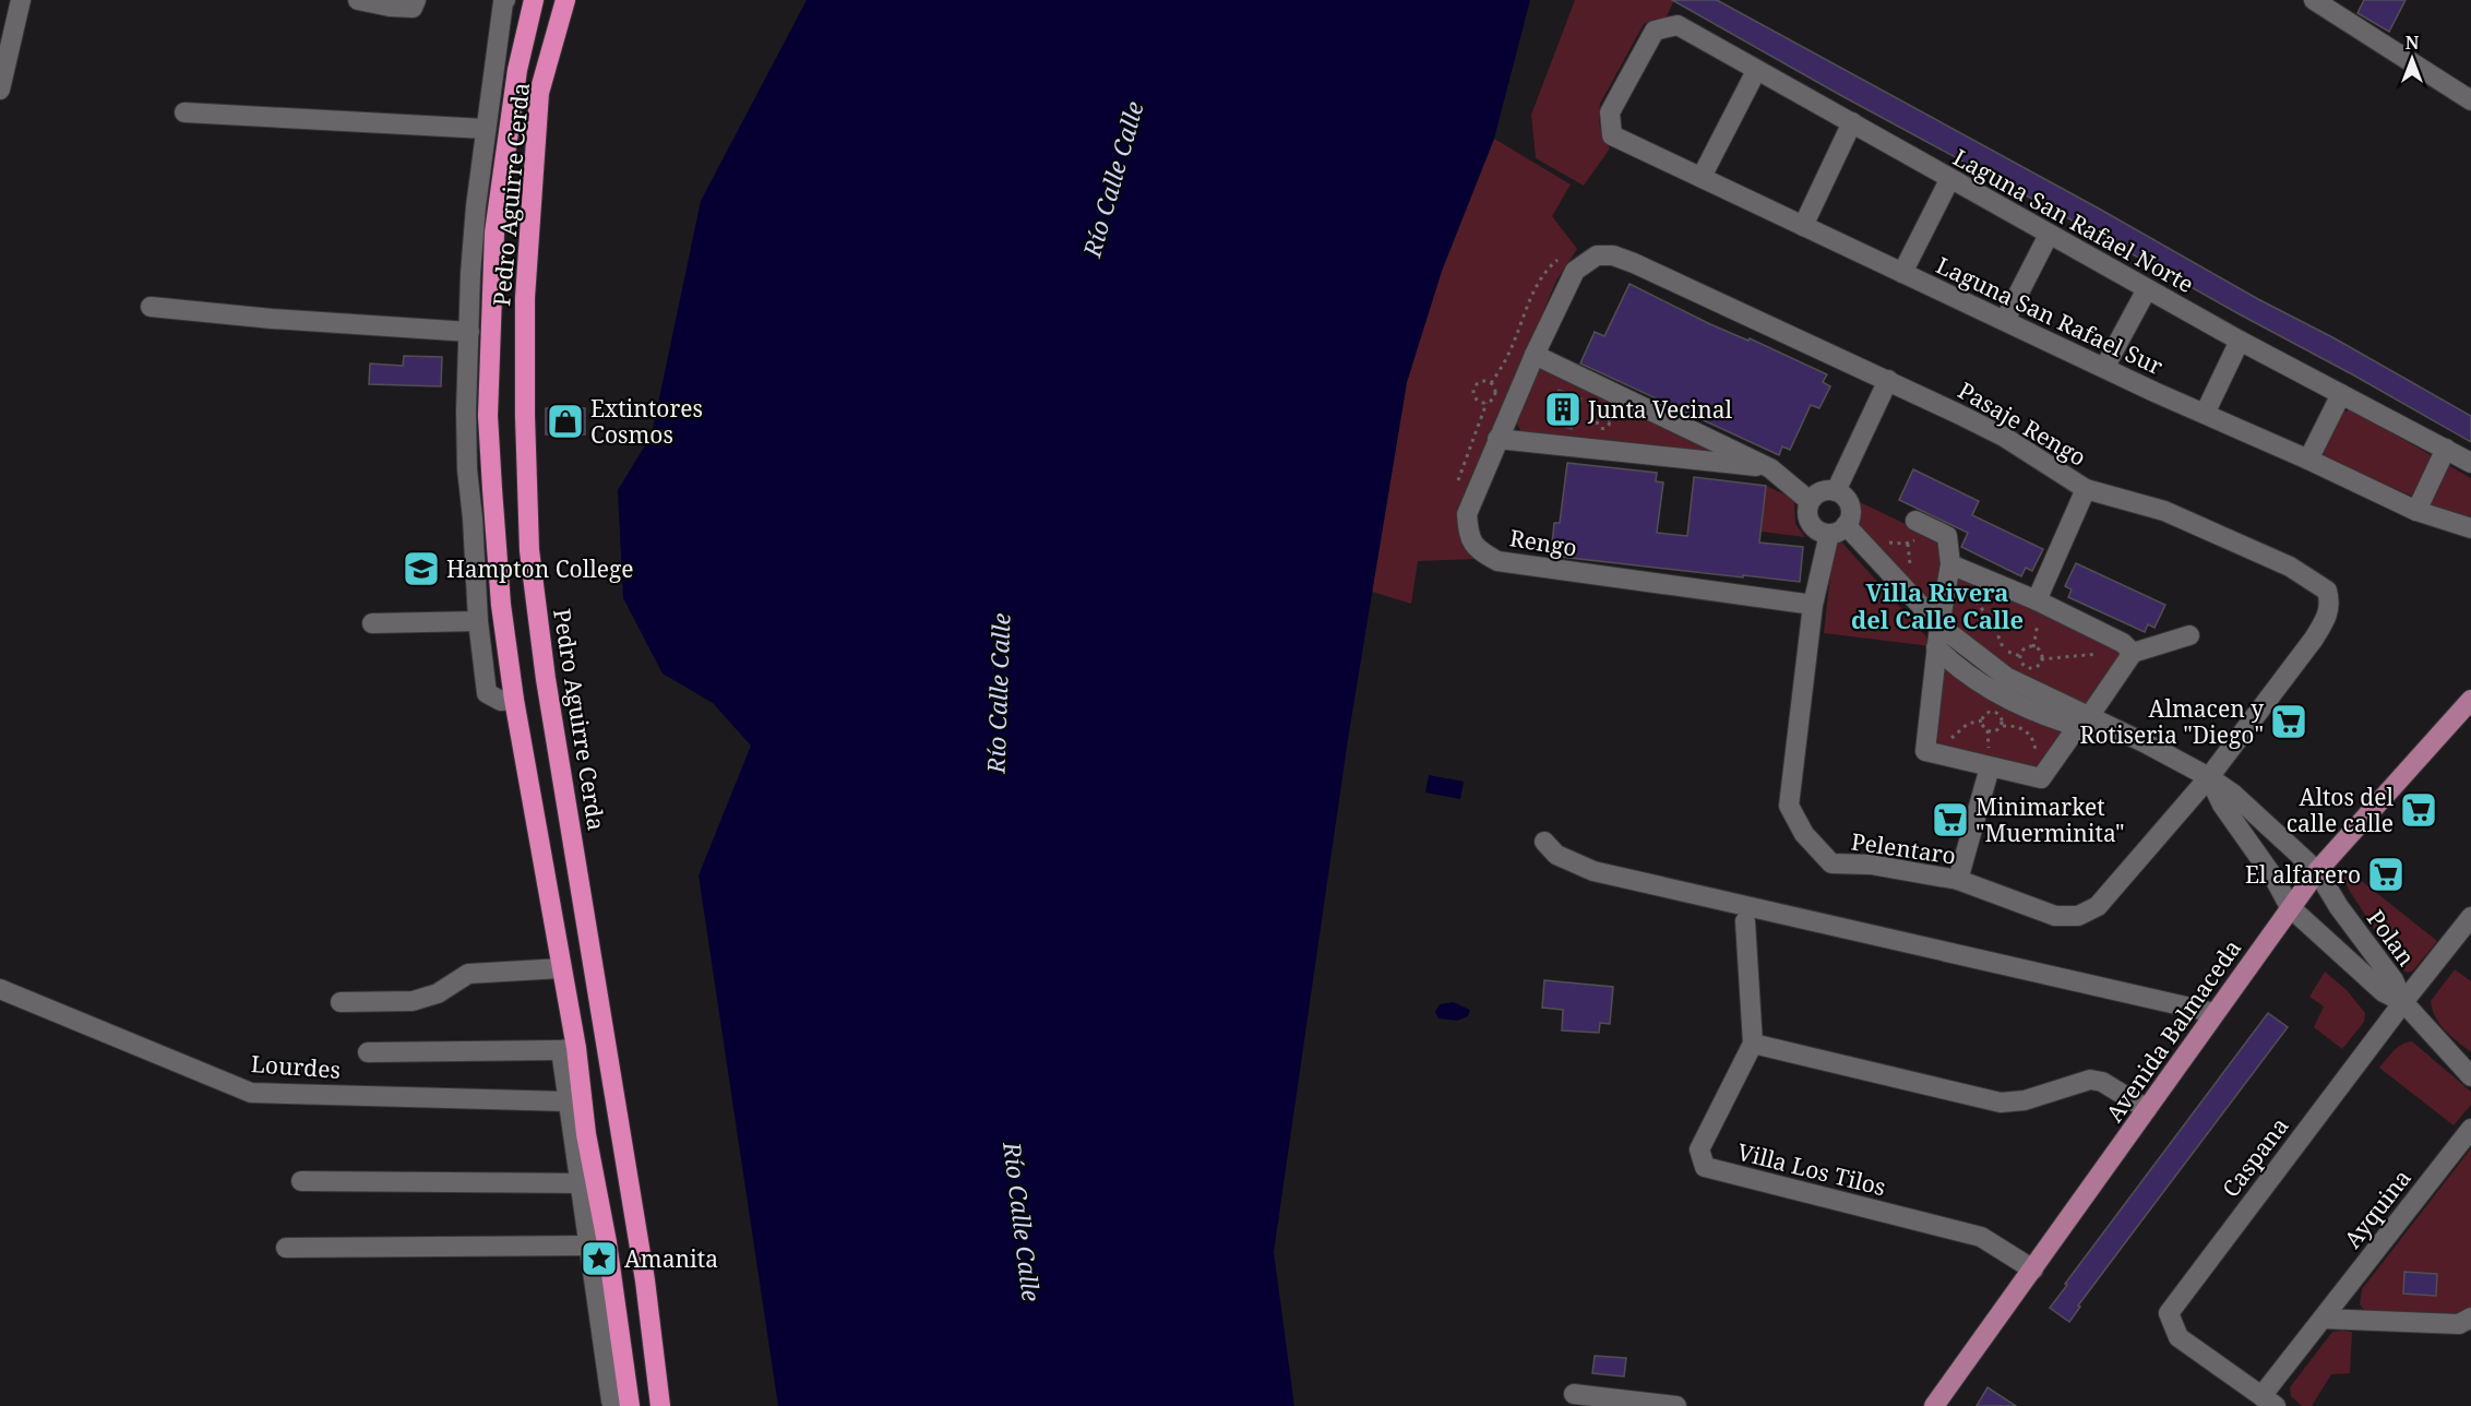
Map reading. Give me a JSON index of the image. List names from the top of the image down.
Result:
{
  "streets": {
    "highway": ["Pedro Aguirre Cerda"],
    "main road": ["Avenida Balmaceda"],
    "street": [
      "Laguna San Rafael Norte",
      "Laguna San Rafael Sur",
      "Pasaje Rengo",
      "Rengo",
      "Pelentaro",
      "Polan",
      "Lourdes",
      "Caspana",
      "Villa Los Tilos",
      "Ayquina"
    ]
  },
  "crossings": [
    ["Laguna San Rafael Norte", "Laguna San Rafael Sur"],
    ["Pasaje Rengo", "Rengo"],
    ["Pasaje Rengo", "Pelentaro"],
    ["Pasaje Rengo", "Polan"],
    ["Rengo", "Pelentaro"],
    ["Pelentaro", "Polan"],
    ["Polan", "Avenida Balmaceda"],
    ["Polan", "Caspana"],
    ["Avenida Balmaceda", "Villa Los Tilos"],
    ["Caspana", "Ayquina"]
  ],
  "districts": ["Villa Rivera del Calle Calle"],
  "water": ["Río Calle Calle"],
  "places": {
    "building": ["Junta Vecinal"],
    "shop": ["Extintores Cosmos"],
    "school or university": ["Hampton College"],
    "supermarket": [
      "Almacen y Rotiseria \"Diego\"",
      "Altos del calle calle",
      "Minimarket \"Muerminita\"",
      "El alfarero"
    ],
    "place": ["Amanita"]
  },
  "north": "top"
}
